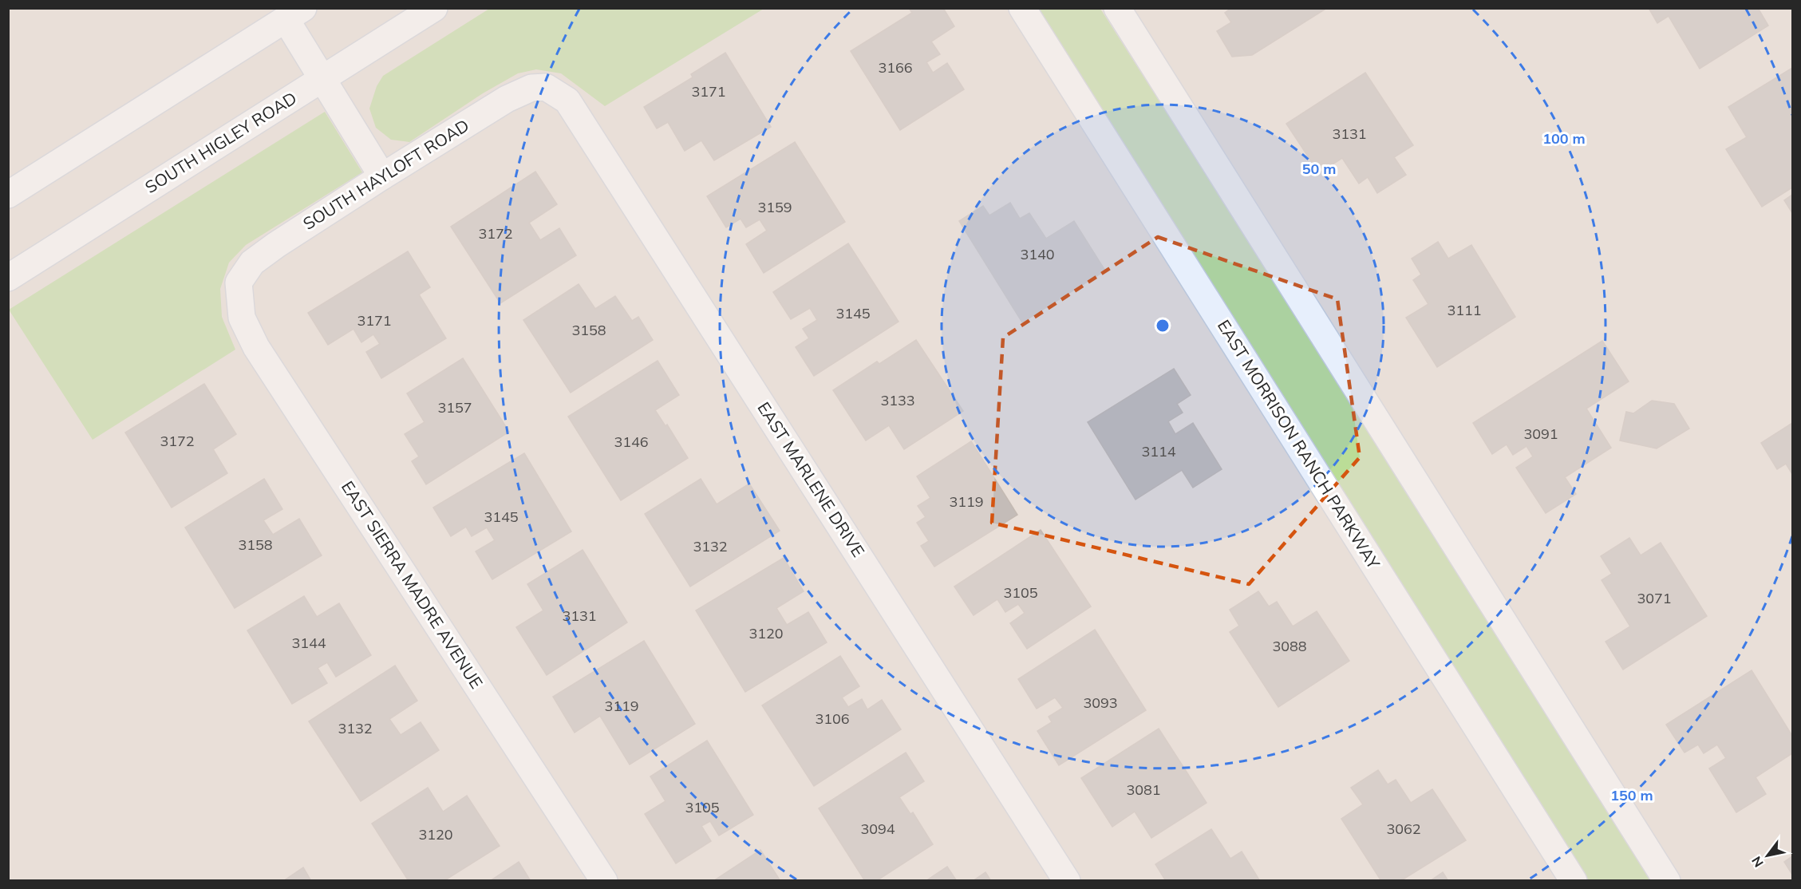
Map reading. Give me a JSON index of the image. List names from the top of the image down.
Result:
{
  "streets": {
    "street": [
      "SOUTH HIGLEY ROAD",
      "SOUTH HAYLOFT ROAD",
      "EAST MORRISON RANCH PARKWAY",
      "EAST MARLENE DRIVE",
      "EAST SIERRA MADRE AVENUE"
    ]
  },
  "crossings": [
    ["SOUTH HAYLOFT ROAD", "EAST MARLENE DRIVE"],
    ["SOUTH HAYLOFT ROAD", "EAST SIERRA MADRE AVENUE"]
  ],
  "house_numbers": [
    "3166",
    "3171",
    "3131",
    "3159",
    "3172",
    "3140",
    "3111",
    "3145",
    "3171",
    "3158",
    "3133",
    "3157",
    "3091",
    "3172",
    "3146",
    "3114",
    "3119",
    "3145",
    "3158",
    "3132",
    "3105",
    "3071",
    "3131",
    "3120",
    "3144",
    "3088",
    "3093",
    "3119",
    "3106",
    "3132",
    "3081",
    "3105",
    "3094",
    "3062",
    "3120"
  ],
  "north": "bottom left",
  "rings": ["100 m", "50 m", "150 m"]
}
